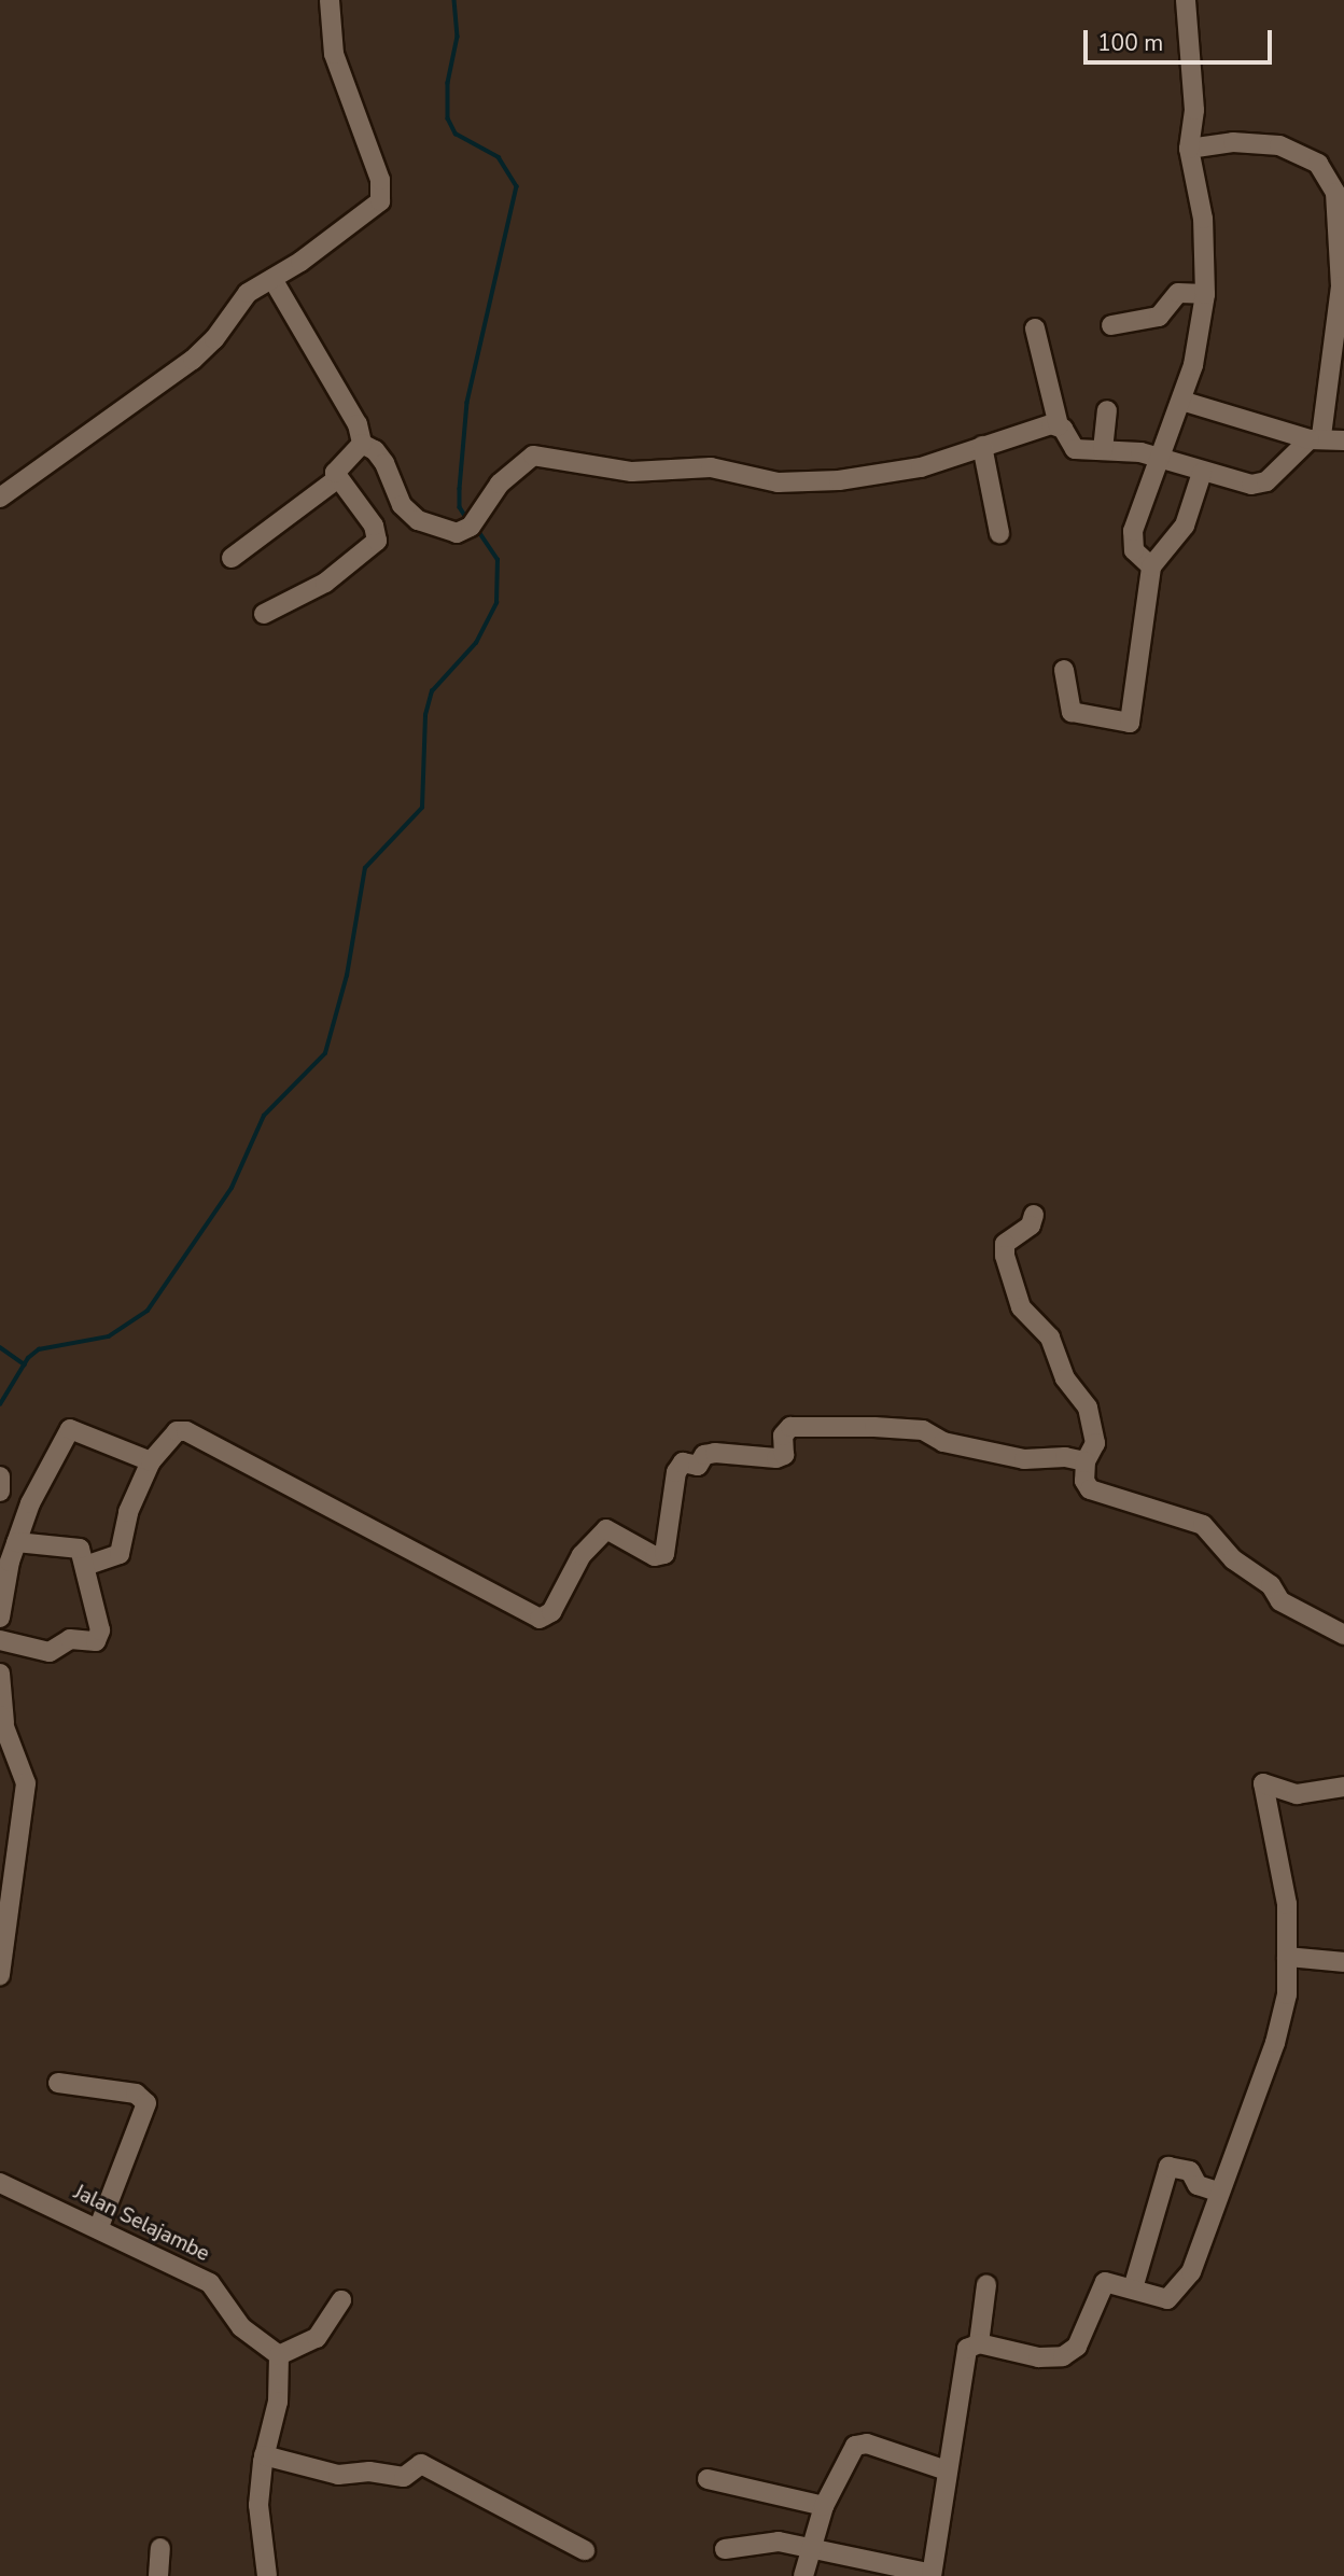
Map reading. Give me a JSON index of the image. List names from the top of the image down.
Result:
{
  "streets": {
    "street": ["Jalan Selajambe"]
  },
  "scale_bar": "100 m"
}
